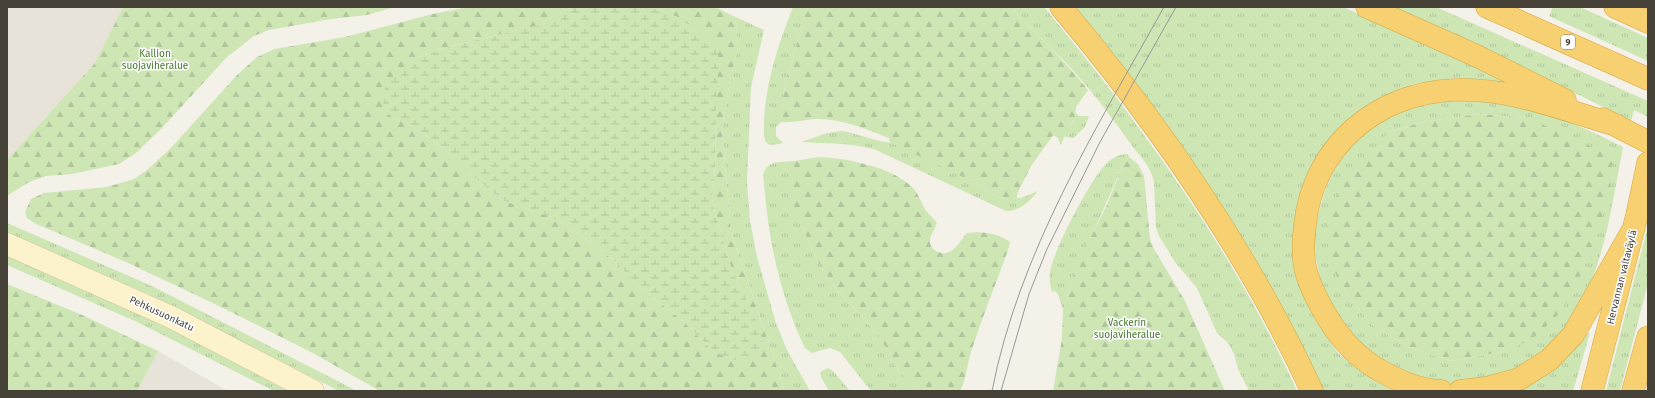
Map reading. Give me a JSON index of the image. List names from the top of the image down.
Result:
{
  "streets": {
    "highway": ["9", "Hervannan valtaväylä"],
    "main road": ["Pehkusuonkatu"]
  },
  "parks": ["Kallion suojaviheralue", "Vackerin suojaviheralue"]
}
